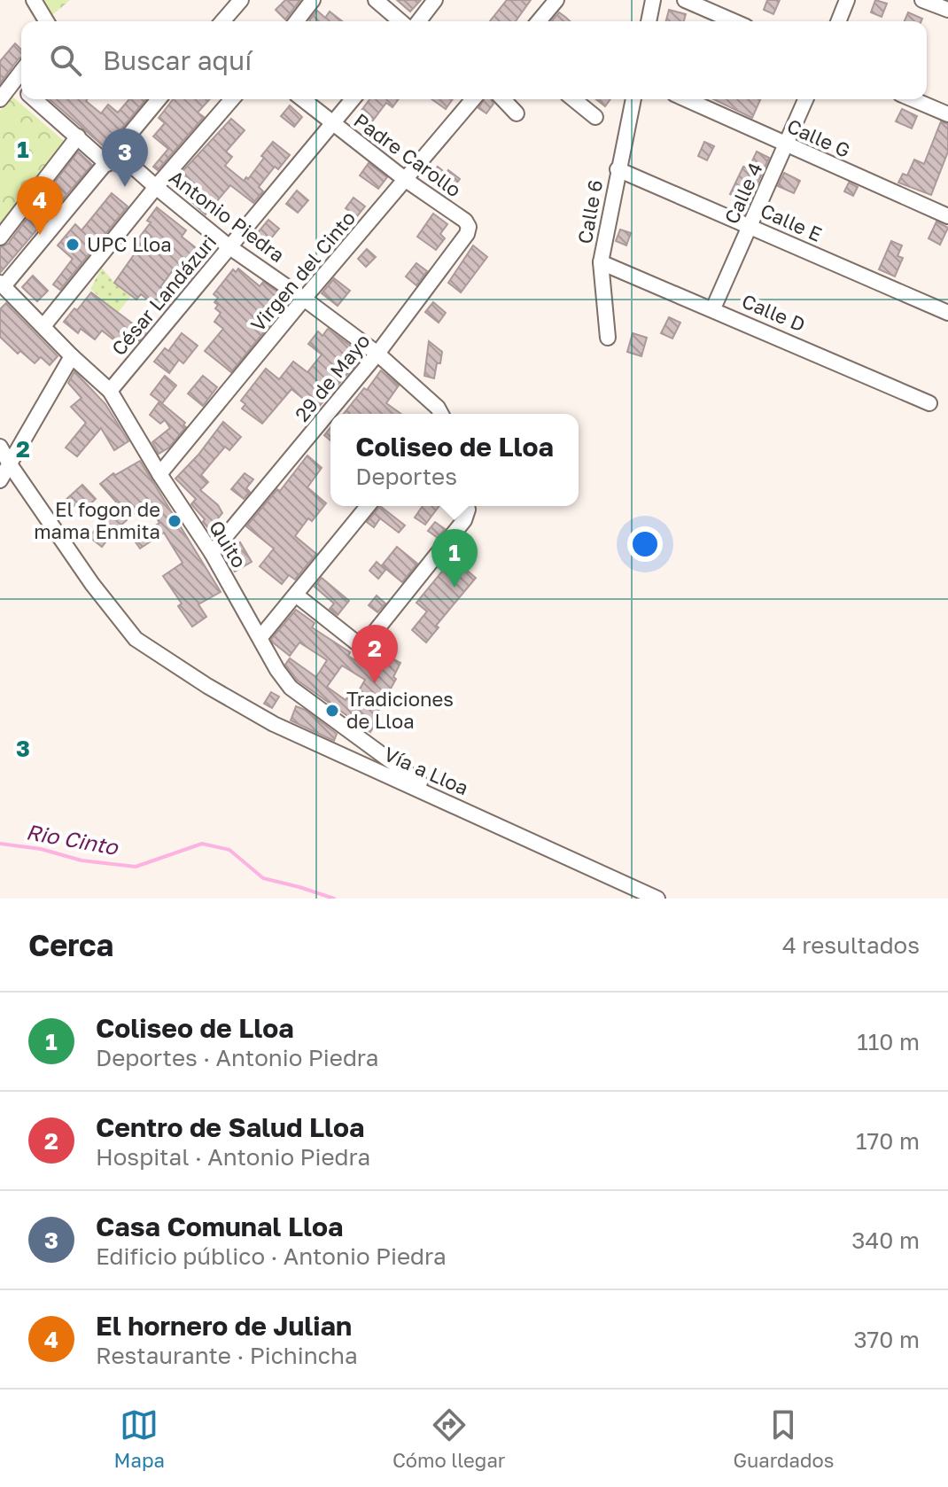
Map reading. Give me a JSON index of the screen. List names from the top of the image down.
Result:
{
  "streets": {
    "street": [
      "Calle G",
      "Padre Carollo",
      "Calle 4",
      "Calle 6",
      "Antonio Piedra",
      "Calle E",
      "Virgen del Cinto",
      "César Landázuri",
      "Calle D",
      "29 de Mayo",
      "Quito",
      "Vía a Lloa"
    ]
  },
  "crossings": [
    ["Calle G", "Calle 4"],
    ["Padre Carollo", "Virgen del Cinto"],
    ["Padre Carollo", "César Landázuri"],
    ["Padre Carollo", "29 de Mayo"],
    ["Calle 4", "Calle E"],
    ["Calle 4", "Calle D"],
    ["Calle 6", "Calle E"],
    ["Calle 6", "Calle D"],
    ["Antonio Piedra", "Virgen del Cinto"],
    ["Antonio Piedra", "César Landázuri"],
    ["Antonio Piedra", "29 de Mayo"],
    ["Virgen del Cinto", "Quito"],
    ["César Landázuri", "Quito"],
    ["29 de Mayo", "Quito"],
    ["Quito", "Vía a Lloa"]
  ],
  "water": ["Rio Cinto"],
  "places": ["UPC Lloa", "El fogon de mama Enmita", "Tradiciones de Lloa"],
  "page": {
    "search": "Buscar aquí",
    "pins": [
      "3",
      "4",
      "1",
      "2"
    ],
    "popup": ["Coliseo de Lloa", "Deportes"],
    "heading": ["Cerca", "4 resultados"],
    "list": [
      {
        "mark": "1",
        "name": "Coliseo de Lloa",
        "note": "Deportes · Antonio Piedra",
        "value": "110 m"
      },
      {
        "mark": "2",
        "name": "Centro de Salud Lloa",
        "note": "Hospital · Antonio Piedra",
        "value": "170 m"
      },
      {
        "mark": "3",
        "name": "Casa Comunal Lloa",
        "note": "Edificio público · Antonio Piedra",
        "value": "340 m"
      },
      {
        "mark": "4",
        "name": "El hornero de Julian",
        "note": "Restaurante · Pichincha",
        "value": "370 m"
      }
    ],
    "nav": ["Mapa", "Cómo llegar", "Guardados"]
  },
  "grid": {
    "rows": ["1", "2", "3"]
  }
}
